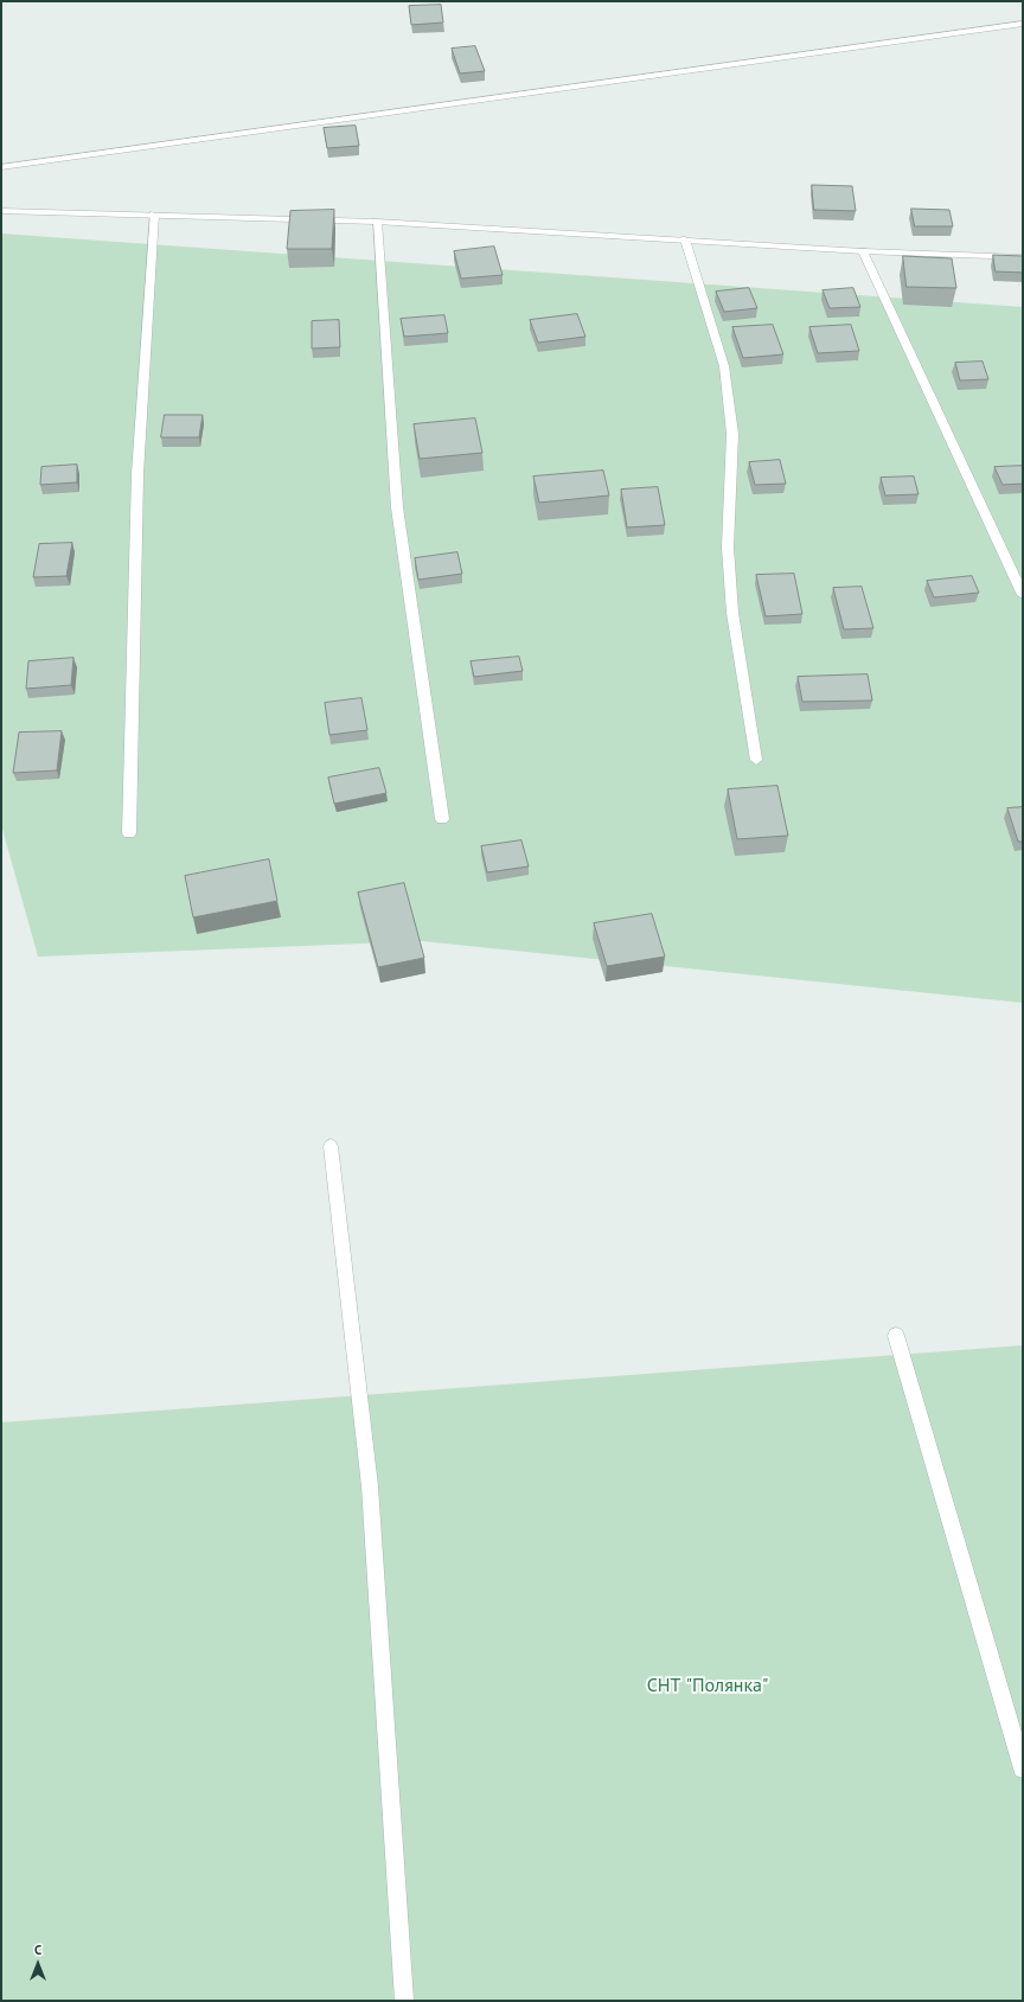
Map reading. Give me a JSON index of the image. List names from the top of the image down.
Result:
{
  "parks": ["СНТ \"Полянка\""],
  "north": "top"
}
